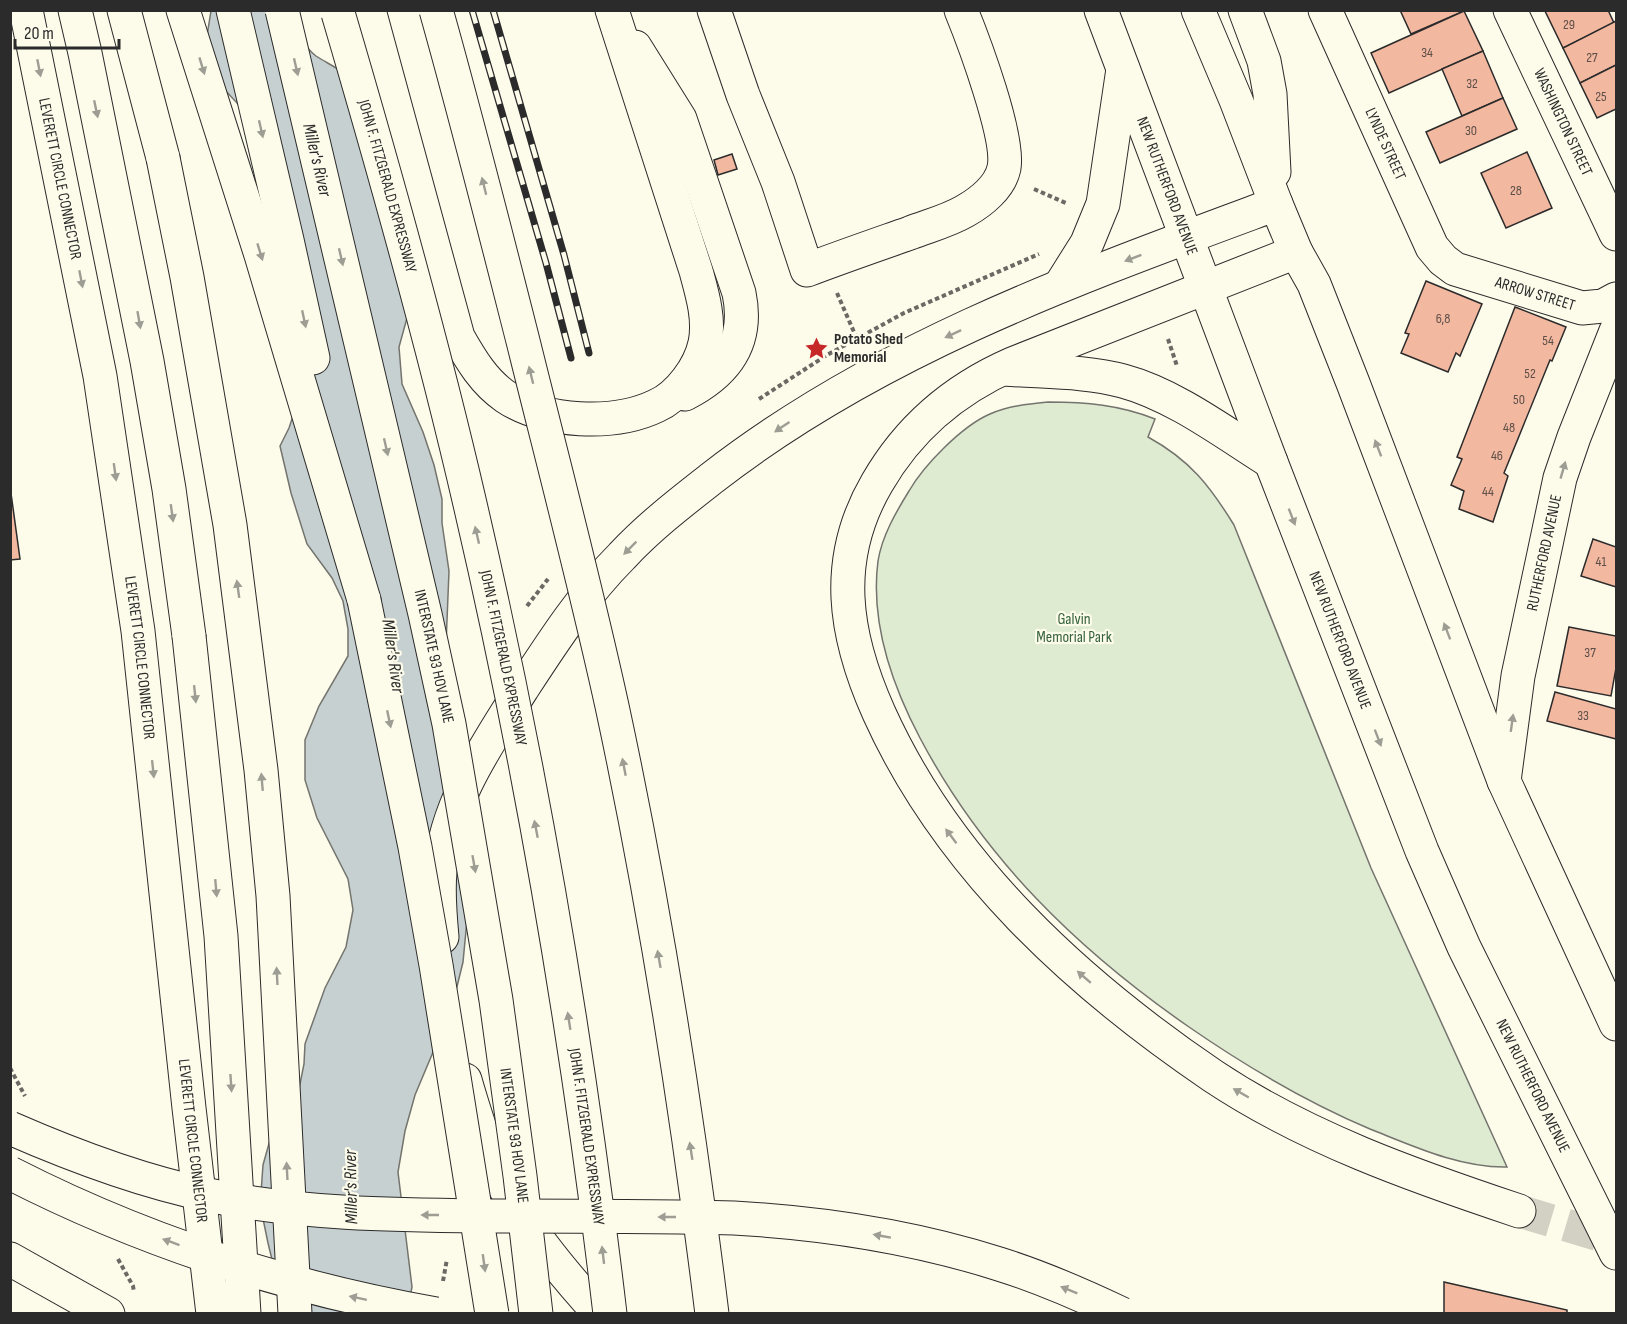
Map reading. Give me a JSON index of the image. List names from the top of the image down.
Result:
{
  "streets": {
    "main road": [
      "WASHINGTON STREET",
      "LYNDE STREET",
      "LEVERETT CIRCLE CONNECTOR",
      "JOHN F. FITZGERALD EXPRESSWAY",
      "NEW RUTHERFORD AVENUE",
      "ARROW STREET",
      "RUTHERFORD AVENUE",
      "INTERSTATE 93 HOV LANE"
    ]
  },
  "crossings": [
    ["LYNDE STREET", "ARROW STREET"]
  ],
  "one_way": ["RUTHERFORD AVENUE"],
  "water": ["Miller's River"],
  "parks": ["Galvin Memorial Park"],
  "places": {
    "place": ["Potato Shed Memorial"]
  },
  "house_numbers": [
    "29",
    "34",
    "27",
    "32",
    "25",
    "30",
    "28",
    "6,8",
    "54",
    "52",
    "50",
    "48",
    "46",
    "44",
    "41",
    "37",
    "33"
  ],
  "scale_bar": "20 m"
}
